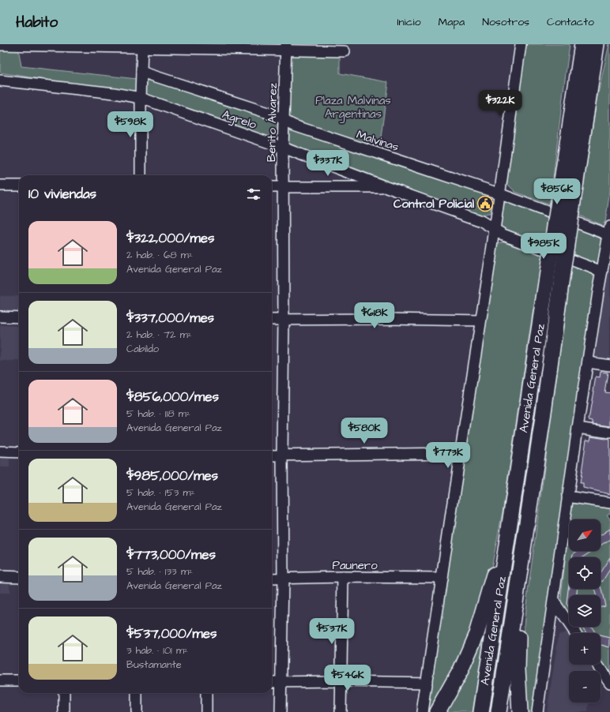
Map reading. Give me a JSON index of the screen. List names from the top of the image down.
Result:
{
  "streets": {
    "highway": ["Avenida General Paz"],
    "street": [
      "Agrelo",
      "Benito Álvarez",
      "Malvinas",
      "Paunero"
    ]
  },
  "crossings": [
    ["Agrelo", "Benito Álvarez"],
    ["Benito Álvarez", "Malvinas"],
    ["Benito Álvarez", "Paunero"]
  ],
  "parks": ["Plaza Malvinas Argentinas"],
  "places": {
    "public building": ["Control Policial"]
  },
  "north": "top right",
  "page": {
    "header": "Habito",
    "nav": [
      "Inicio",
      "Mapa",
      "Nosotros",
      "Contacto"
    ],
    "price": [
      "$322K",
      "$598K",
      "$337K",
      "$856K",
      "$985K",
      "$618K",
      "$580K",
      "$773K",
      "$537K",
      "$546K"
    ],
    "heading": "10 viviendas",
    "list": [
      {
        "name": "$322,000/mes",
        "note": "2 hab. · 68 m² · Avenida General Paz"
      },
      {
        "name": "$337,000/mes",
        "note": "2 hab. · 72 m² · Cabildo"
      },
      {
        "name": "$856,000/mes",
        "note": "5 hab. · 118 m² · Avenida General Paz"
      },
      {
        "name": "$985,000/mes",
        "note": "5 hab. · 153 m² · Avenida General Paz"
      },
      {
        "name": "$773,000/mes",
        "note": "5 hab. · 133 m² · Avenida General Paz"
      },
      {
        "name": "$537,000/mes",
        "note": "3 hab. · 101 m² · Bustamante"
      }
    ],
    "map_buttons": ["+", "−"]
  }
}
